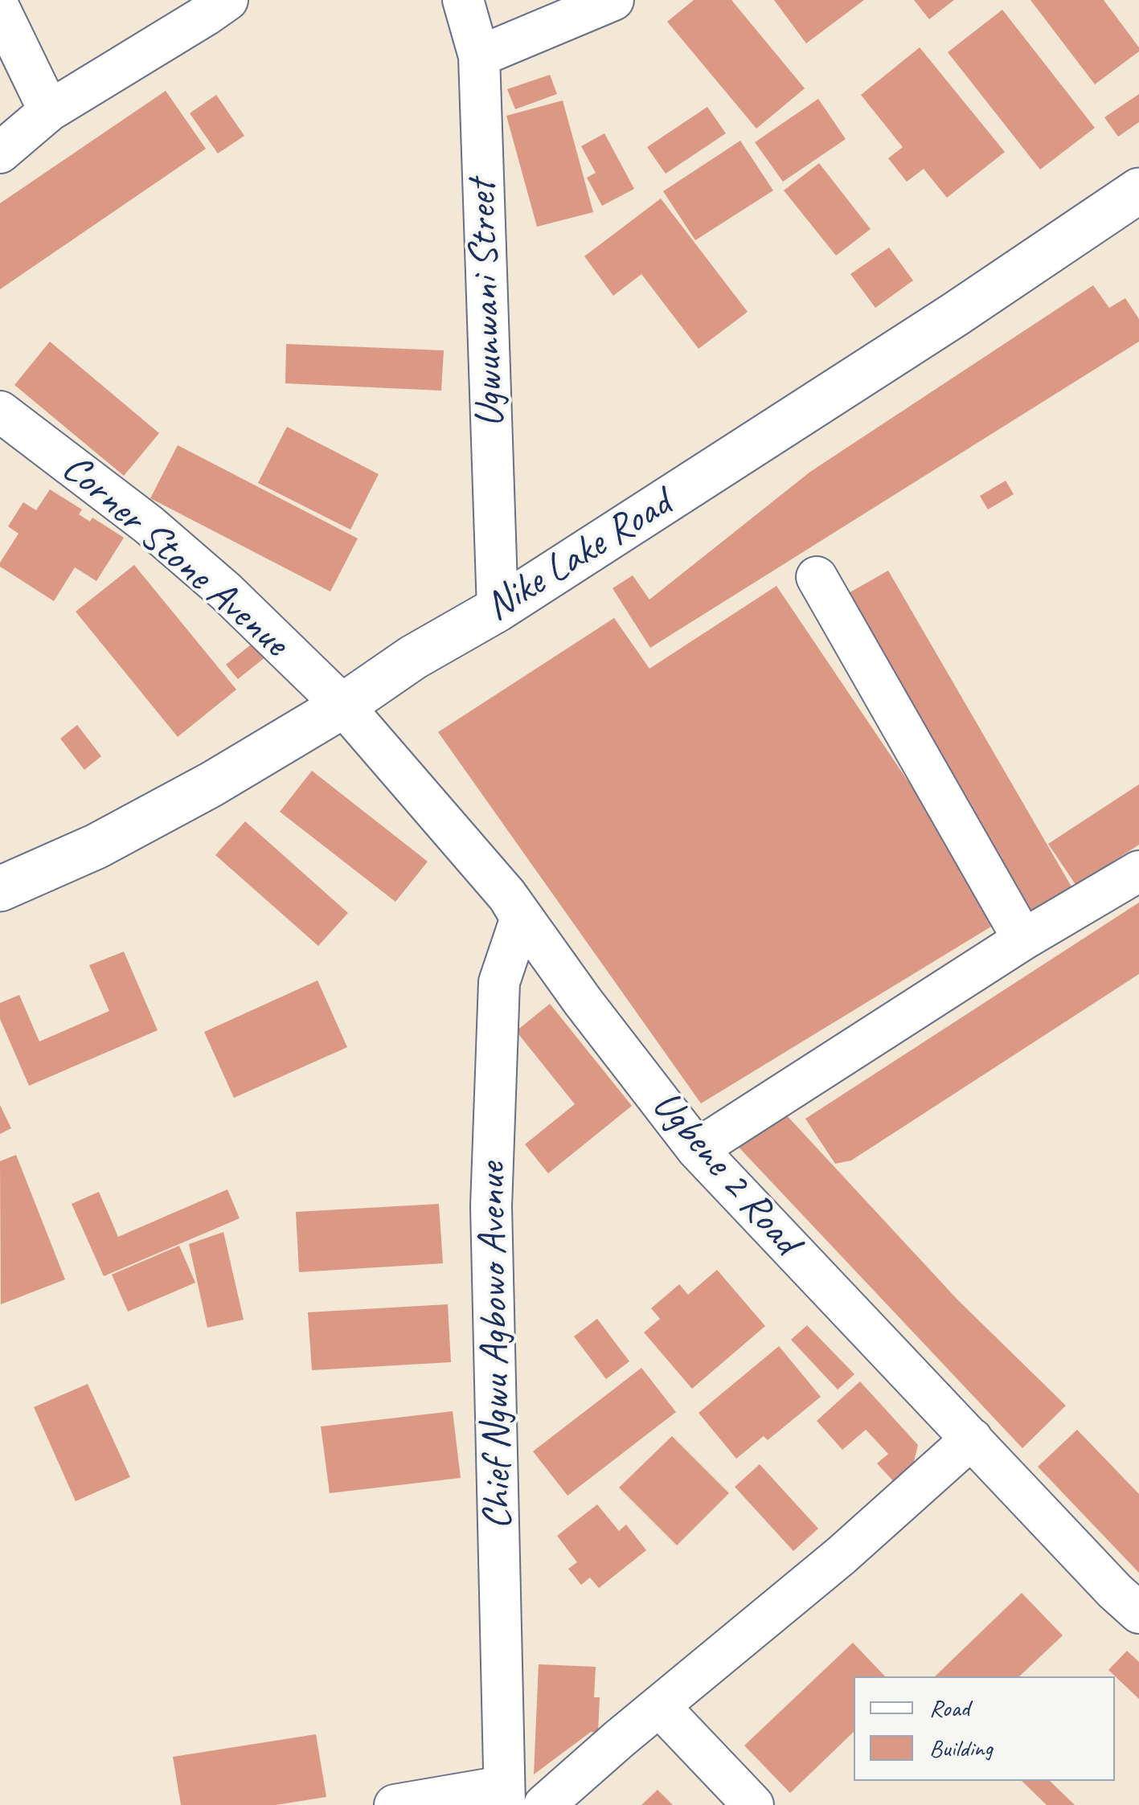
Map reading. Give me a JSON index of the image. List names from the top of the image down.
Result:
{
  "streets": {
    "main road": ["Nike Lake Road"],
    "street": [
      "Ugwunwani Street",
      "Corner Stone Avenue",
      "Ugbene 2 Road",
      "Chief Ngwu Agbowo Avenue"
    ]
  },
  "crossings": [
    ["Ugwunwani Street", "Nike Lake Road"],
    ["Corner Stone Avenue", "Nike Lake Road"],
    ["Corner Stone Avenue", "Ugbene 2 Road"],
    ["Nike Lake Road", "Ugbene 2 Road"],
    ["Ugbene 2 Road", "Chief Ngwu Agbowo Avenue"]
  ],
  "legend": ["Road", "Building"]
}
